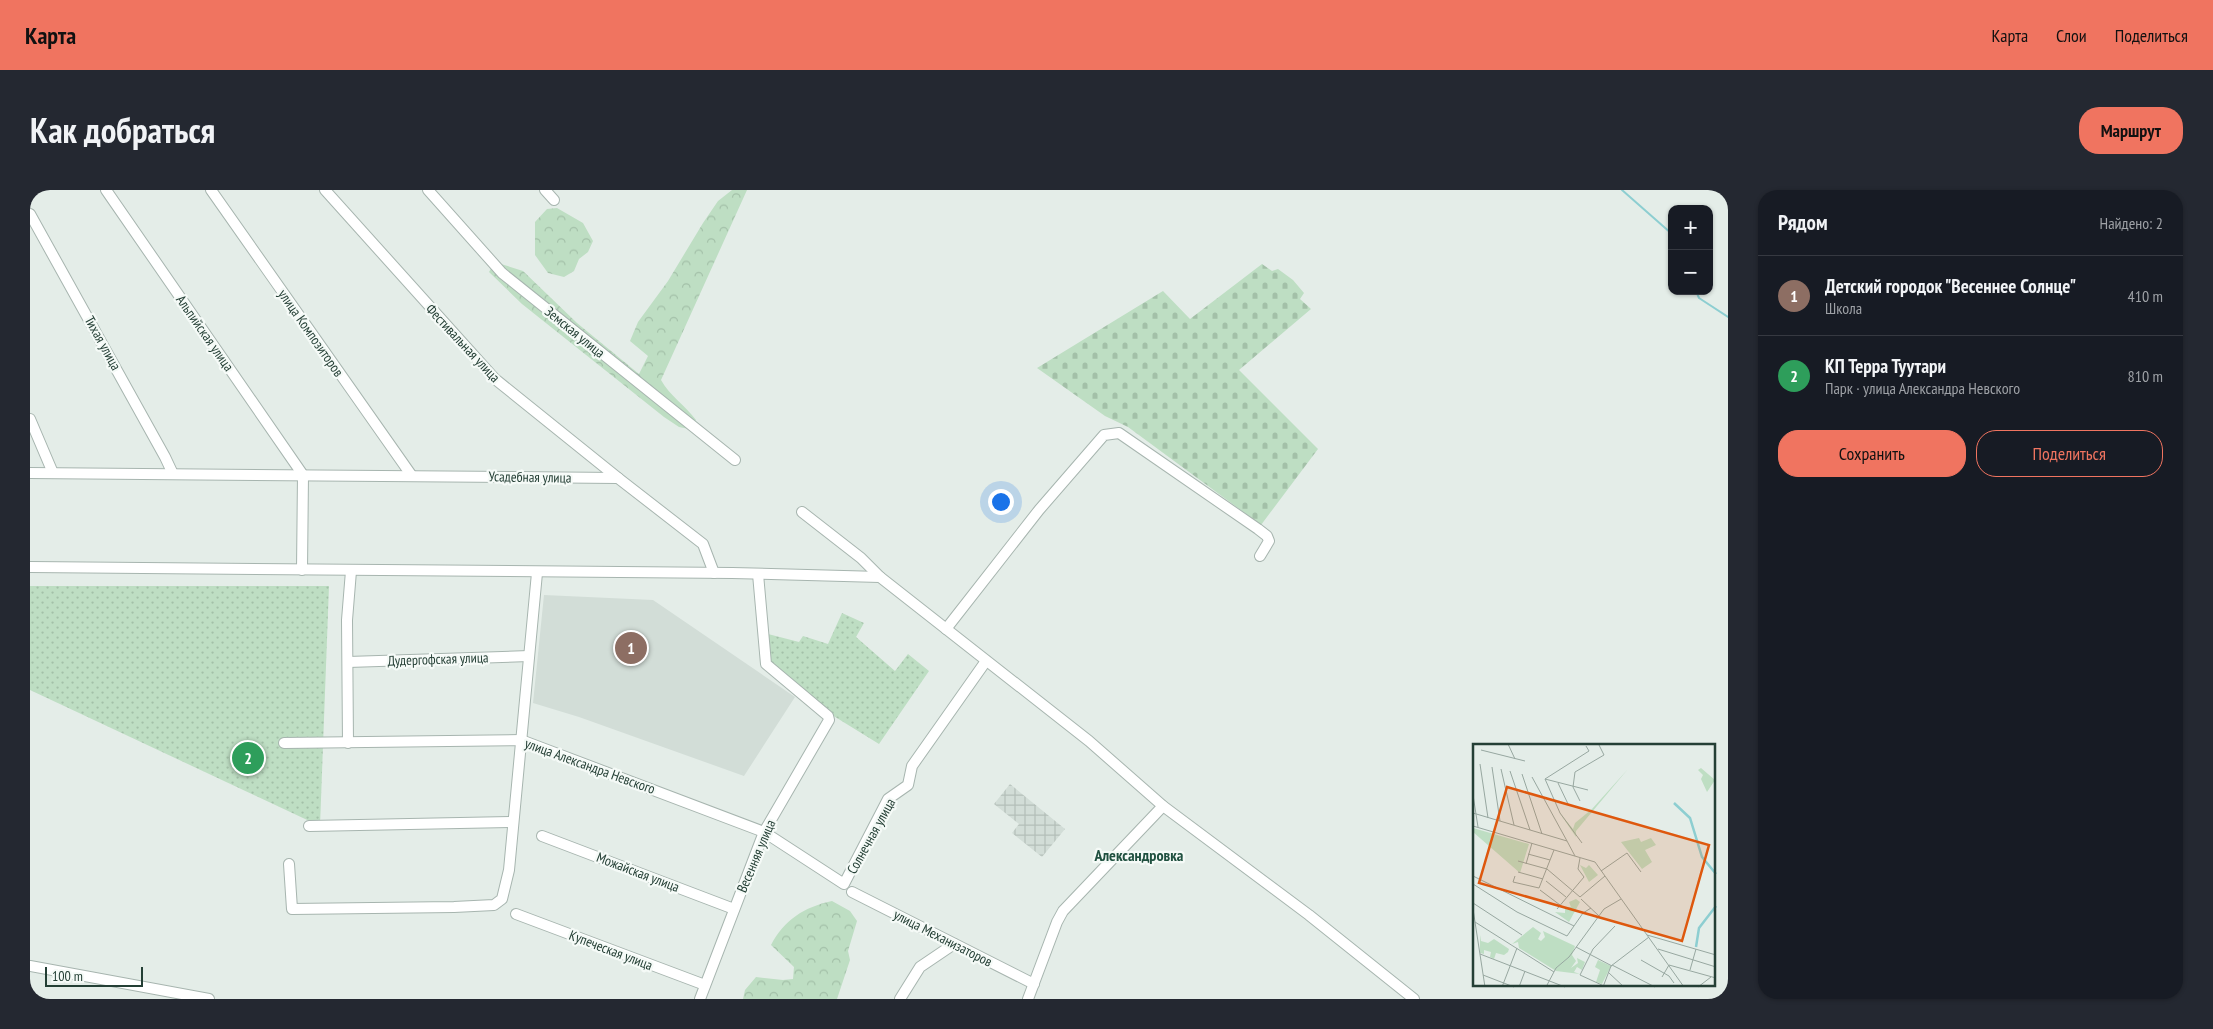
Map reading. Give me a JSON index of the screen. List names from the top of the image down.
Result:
{
  "streets": {
    "street": [
      "Земская улица",
      "Альпийская улица",
      "улица Композиторов",
      "Тихая улица",
      "Фестивальная улица",
      "Усадебная улица",
      "Дудергофская улица",
      "улица Александра Невского",
      "Солнечная улица",
      "Весенняя улица",
      "Можайская улица",
      "улица Механизаторов",
      "Купеческая улица"
    ]
  },
  "crossings": [
    ["Альпийская улица", "Усадебная улица"],
    ["улица Композиторов", "Усадебная улица"],
    ["Тихая улица", "Усадебная улица"],
    ["Фестивальная улица", "Усадебная улица"],
    ["улица Александра Невского", "Солнечная улица"],
    ["улица Александра Невского", "Весенняя улица"],
    ["Весенняя улица", "Можайская улица"],
    ["Весенняя улица", "Купеческая улица"]
  ],
  "districts": ["Александровка"],
  "scale_bar": "100 m",
  "page": {
    "header": "Карта",
    "nav": ["Карта", "Слои", "Поделиться"],
    "title": "Как добраться",
    "buttons": [
      "Маршрут",
      ["Сохранить", "Поделиться"]
    ],
    "heading": ["Рядом", "Найдено: 2"],
    "map_buttons": ["+", "−"],
    "list": [
      {
        "mark": "1",
        "name": "Детский городок \"Весеннее Солнце\"",
        "note": "Школа",
        "value": "410 m"
      },
      {
        "mark": "2",
        "name": "КП Терра Туутари",
        "note": "Парк · улица Александра Невского",
        "value": "810 m"
      }
    ],
    "pins": ["1", "2"],
    "scale": "100 m"
  }
}
